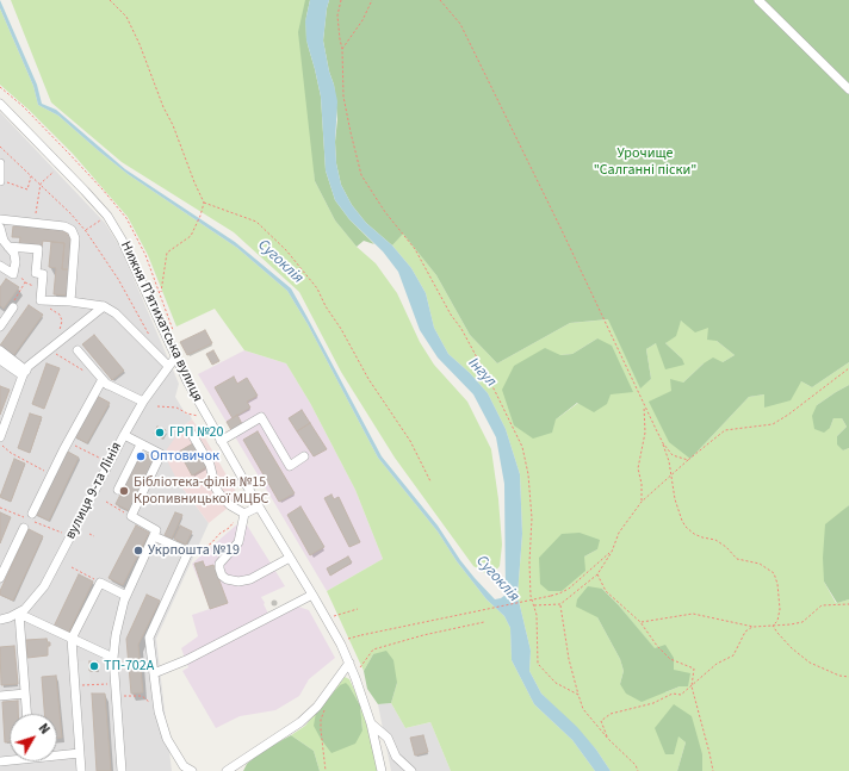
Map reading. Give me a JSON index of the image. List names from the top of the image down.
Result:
{
  "streets": {
    "street": ["Нижня Пʼятихатська вулиця", "вулиця 9-та Лінія"]
  },
  "crossings": [
    ["Нижня Пʼятихатська вулиця", "вулиця 9-та Лінія"]
  ],
  "water": ["Сугоклія", "Інгул"],
  "parks": ["Урочище \"Салганні піски\""],
  "places": [
    "ГРП №20",
    "Оптовичок",
    "Бібліотека-філія №15 Кропивницької МЦБС",
    "Укрпошта №19",
    "ТП-702А"
  ],
  "north": "top right"
}
